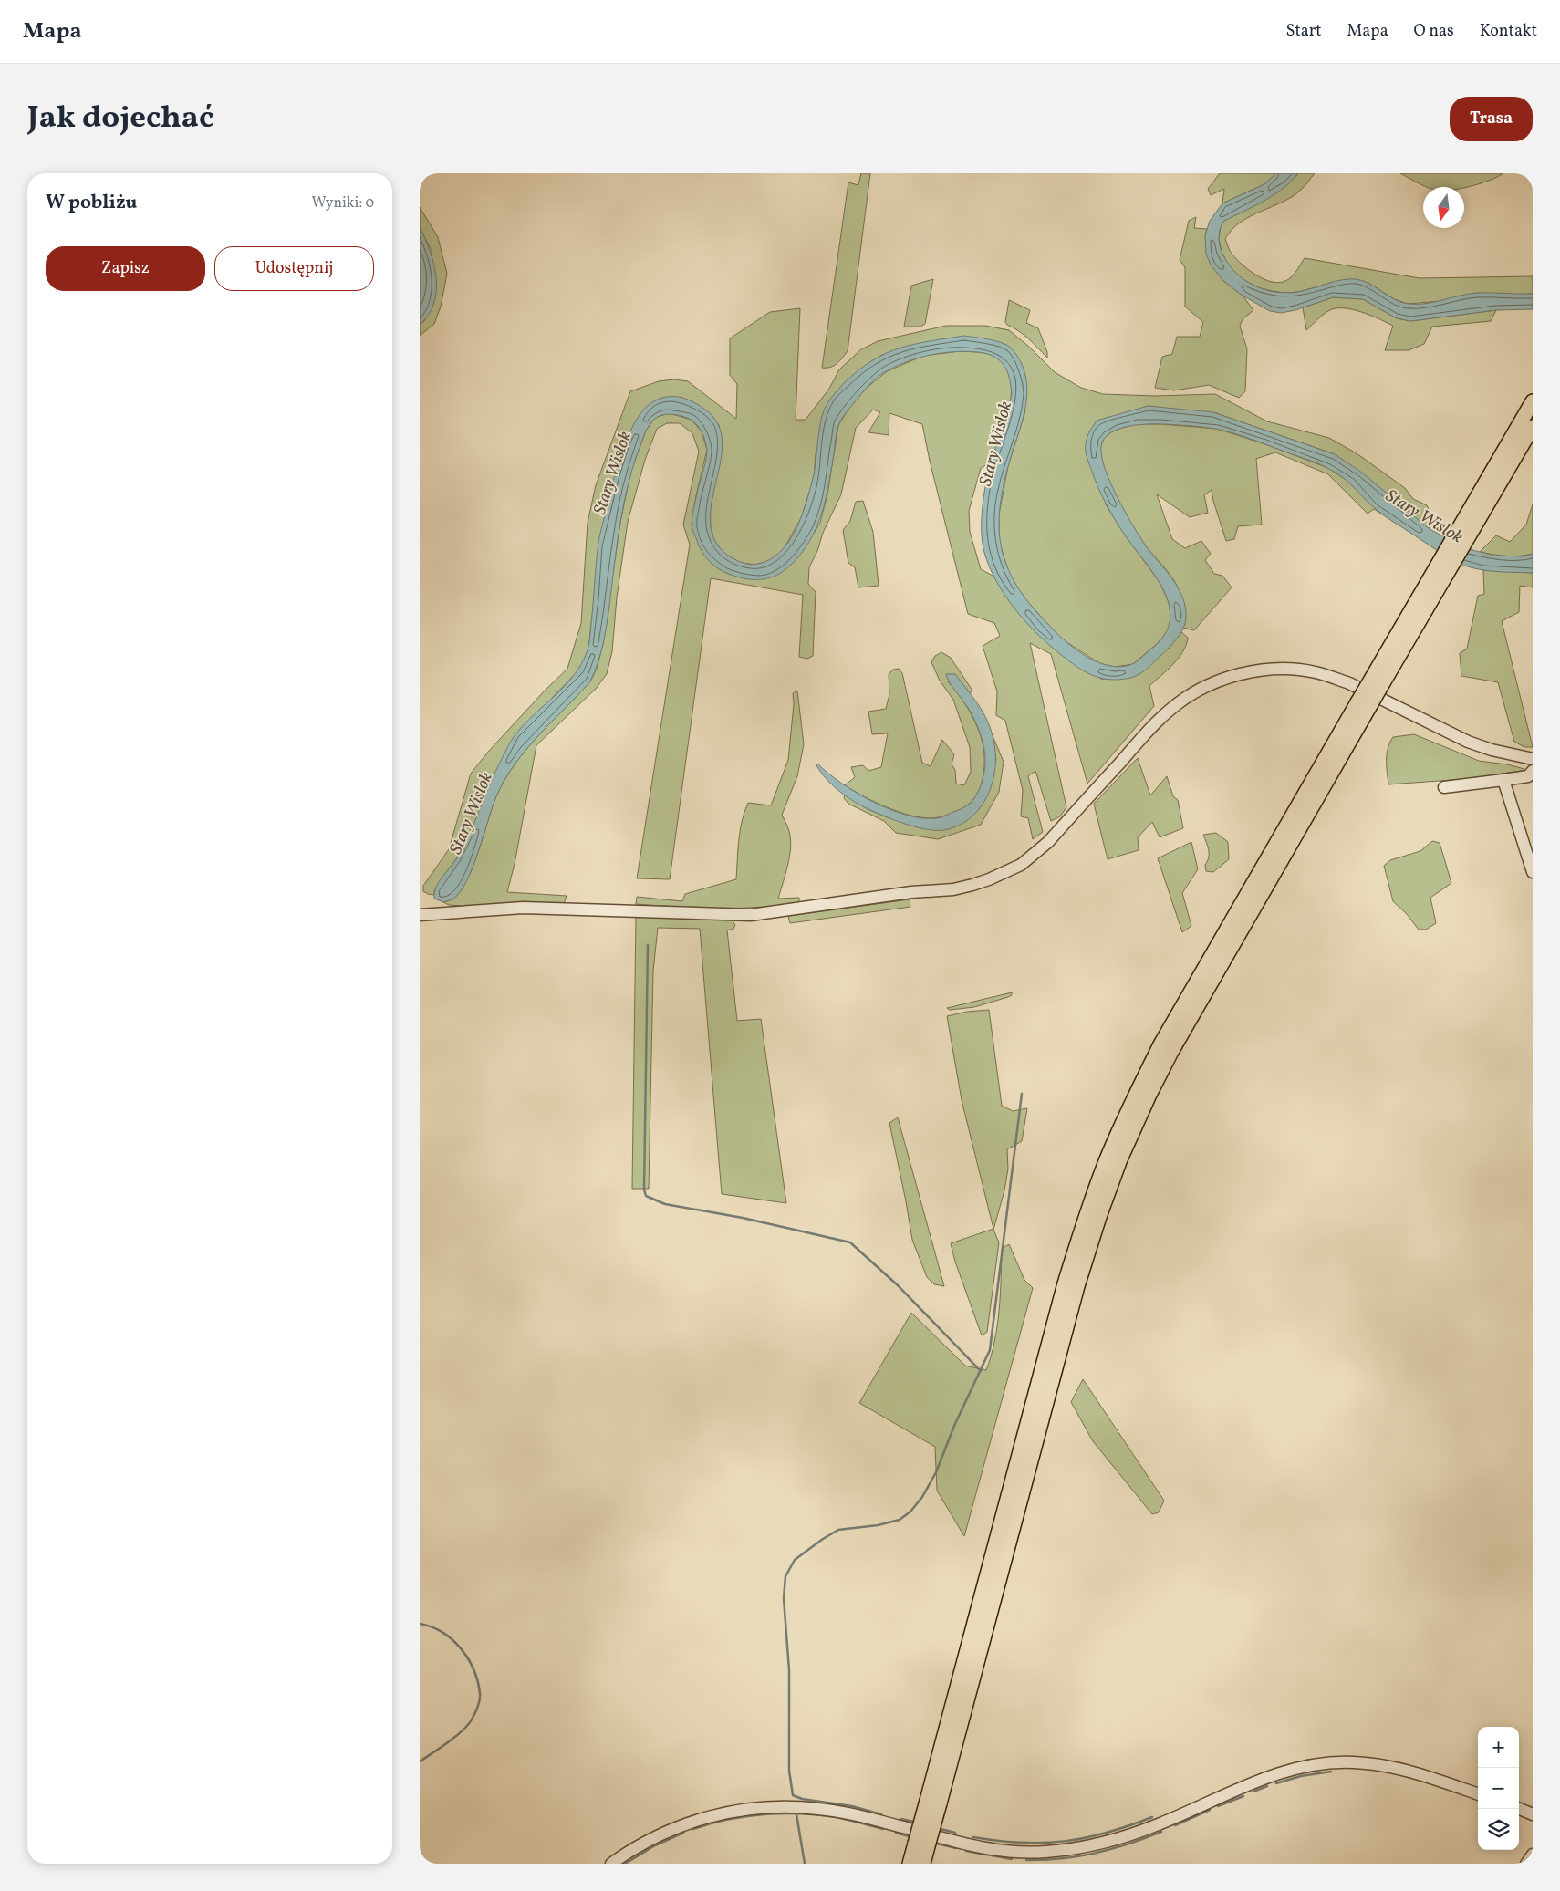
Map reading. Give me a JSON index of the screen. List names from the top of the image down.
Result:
{
  "water": ["Stary Wislok"],
  "north": "bottom",
  "page": {
    "header": "Mapa",
    "nav": [
      "Start",
      "Mapa",
      "O nas",
      "Kontakt"
    ],
    "title": "Jak dojechać",
    "buttons": [
      "Trasa",
      ["Zapisz", "Udostępnij"]
    ],
    "heading": ["W pobliżu", "Wyniki: 0"],
    "map_buttons": ["+", "−"]
  }
}
